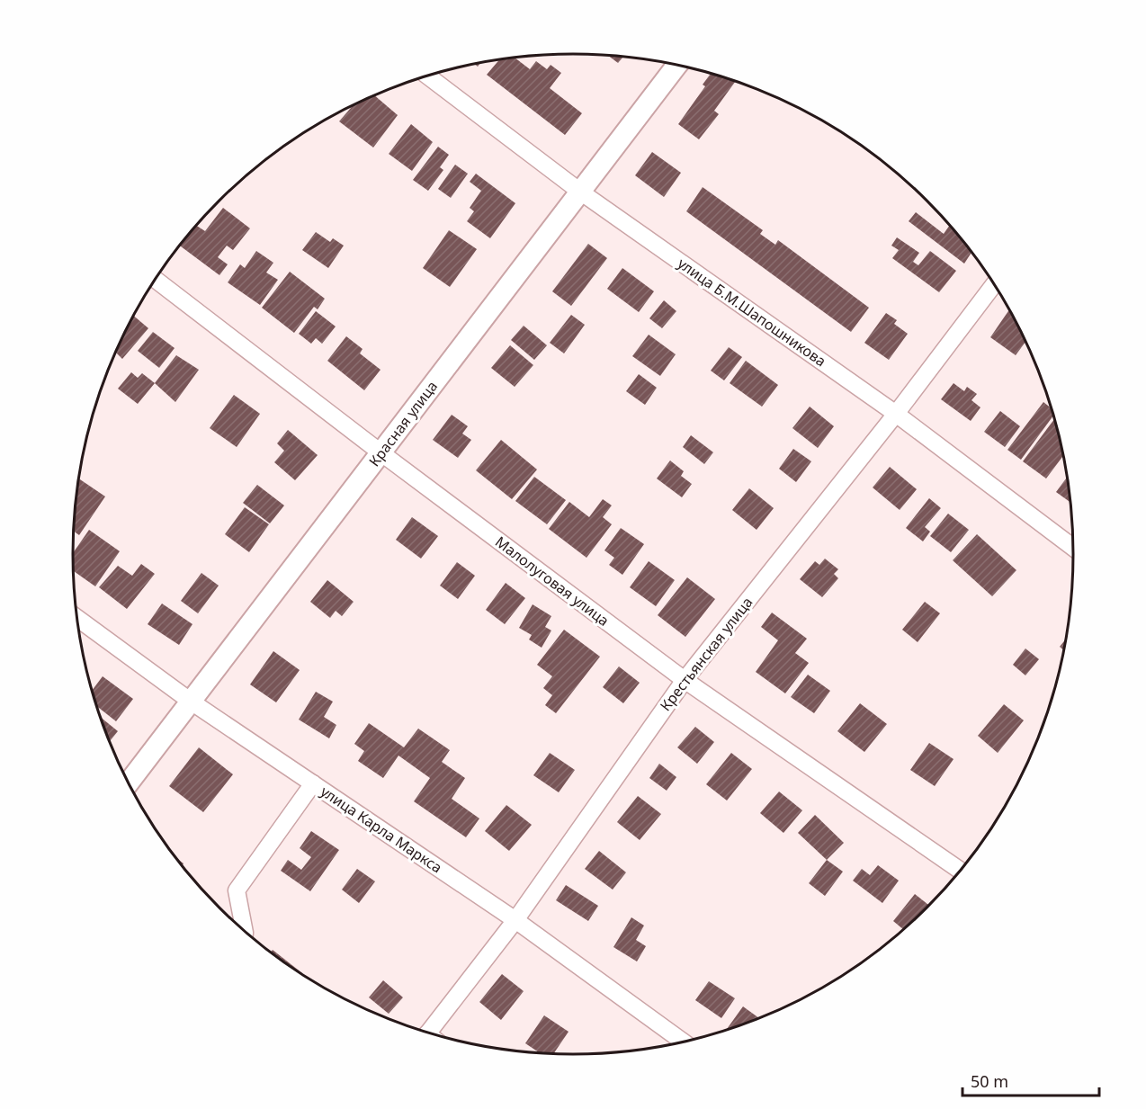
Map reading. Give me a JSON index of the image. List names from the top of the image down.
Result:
{
  "streets": {
    "street": [
      "улица Б.М.Шапошникова",
      "Красная улица",
      "Малолуговая улица",
      "Крестьянская улица",
      "улица Карла Маркса"
    ]
  },
  "crossings": [
    ["улица Б.М.Шапошникова", "Красная улица"],
    ["улица Б.М.Шапошникова", "Крестьянская улица"],
    ["Красная улица", "Малолуговая улица"],
    ["Красная улица", "улица Карла Маркса"],
    ["Малолуговая улица", "Крестьянская улица"],
    ["Крестьянская улица", "улица Карла Маркса"]
  ],
  "scale_bar": "50 m"
}
